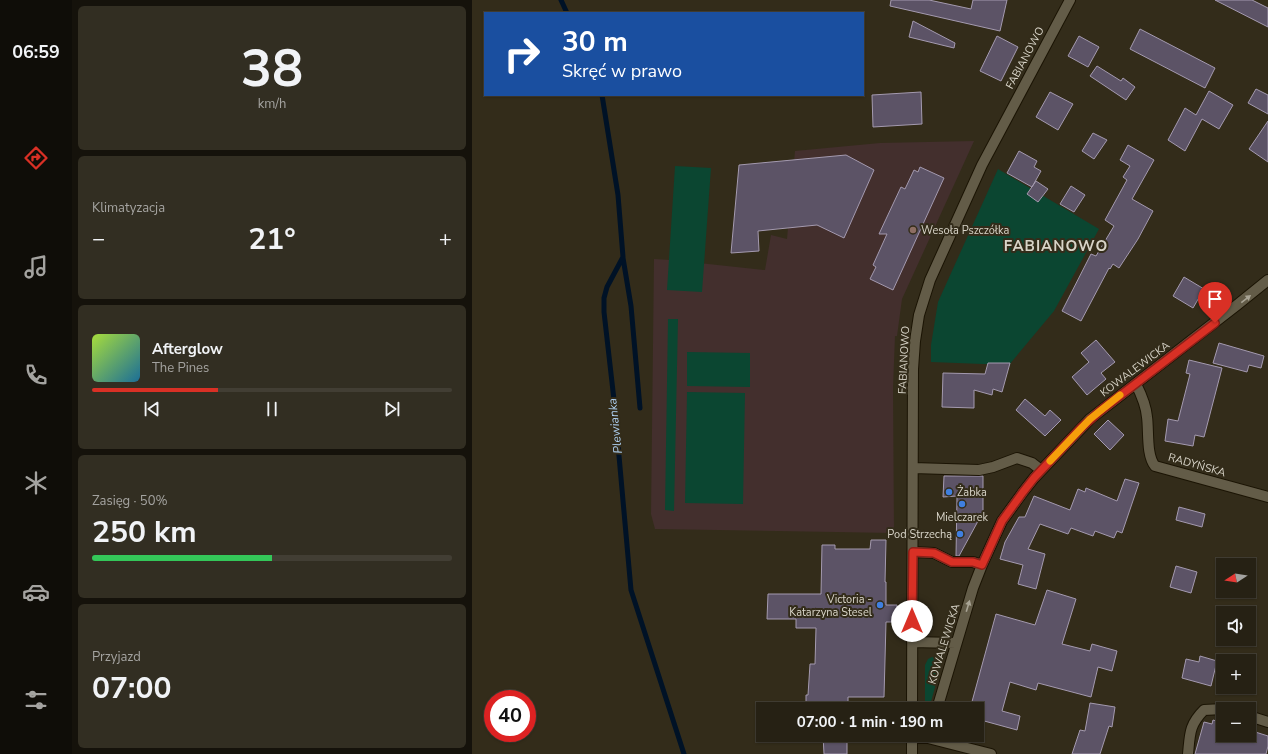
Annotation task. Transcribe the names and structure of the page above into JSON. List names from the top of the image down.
{
  "streets": {
    "street": ["FABIANOWO", "KOWALEWICKA", "RADYŃSKA"]
  },
  "crossings": [
    ["KOWALEWICKA", "RADYŃSKA"]
  ],
  "one_way": ["KOWALEWICKA"],
  "districts": ["FABIANOWO"],
  "water": ["Plewianka"],
  "places": [
    "Wesoła Pszczółka",
    "Żabka",
    "Mielczarek",
    "Pod Strzechą",
    "Victoria - Katarzyna Stesel"
  ],
  "north": "left",
  "page": {
    "tabs": "06:59",
    "tile": [
      ["38", "km/h"],
      "Klimatyzacja",
      ["Zasięg · 50%", "250 km"],
      ["Przyjazd", "07:00"]
    ],
    "turn": ["30 m", "Skręć w prawo"],
    "heat": ["−", "21°", "+"],
    "song": ["Afterglow", "The Pines"],
    "map_buttons": ["+", "−"],
    "limit": "40",
    "trip": "07:00 · 1 min · 190 m"
  }
}
